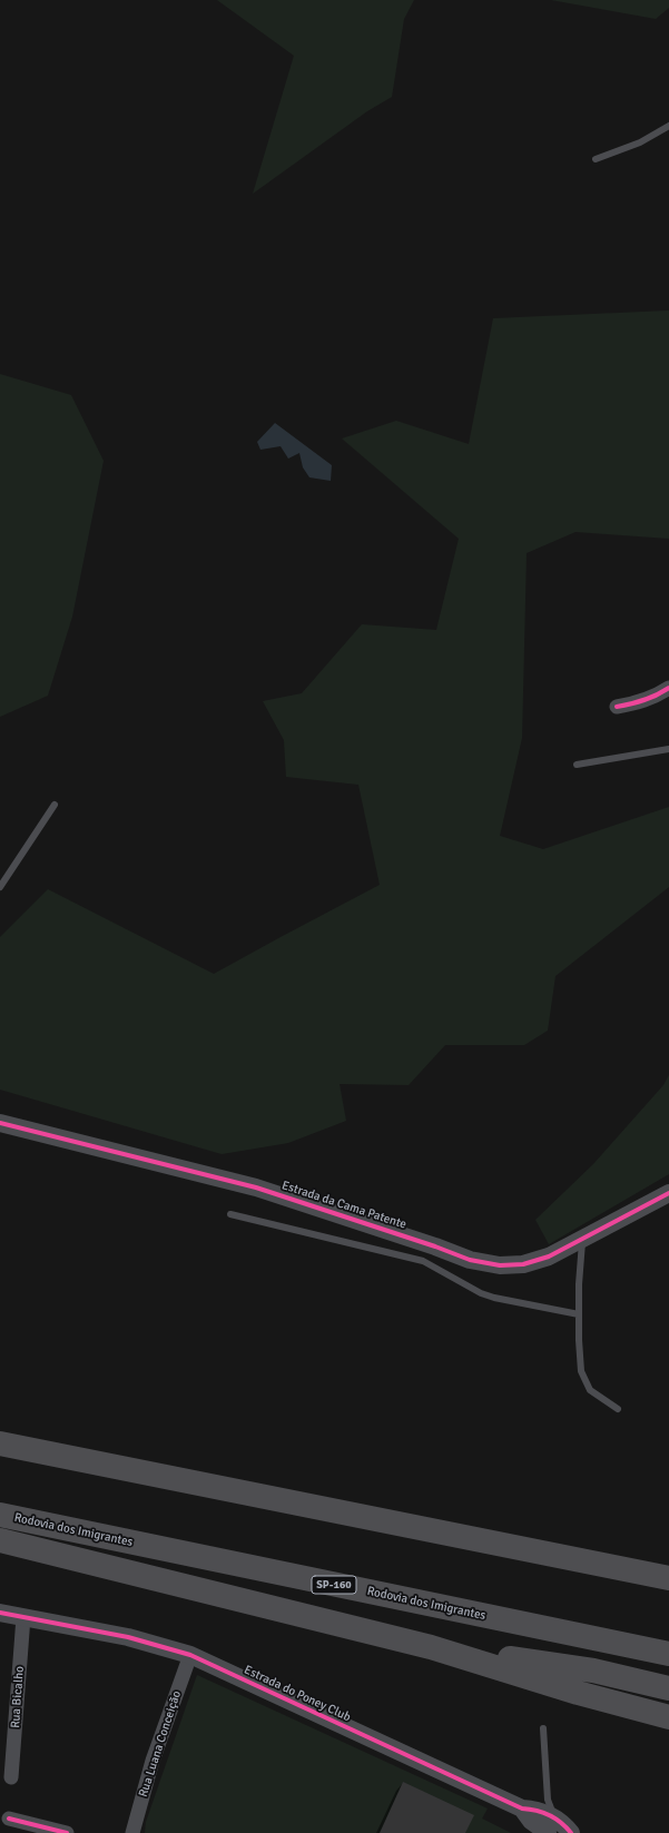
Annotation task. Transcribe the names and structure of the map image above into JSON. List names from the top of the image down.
{
  "streets": {
    "highway": ["Rodovia dos Imigrantes", "SP-160"],
    "street": [
      "Estrada da Cama Patente",
      "Estrada do Poney Club",
      "Rua Bicalho",
      "Rua Luana Conceição"
    ]
  },
  "crossings": [
    ["Estrada do Poney Club", "Rua Bicalho"],
    ["Estrada do Poney Club", "Rua Luana Conceição"]
  ]
}
